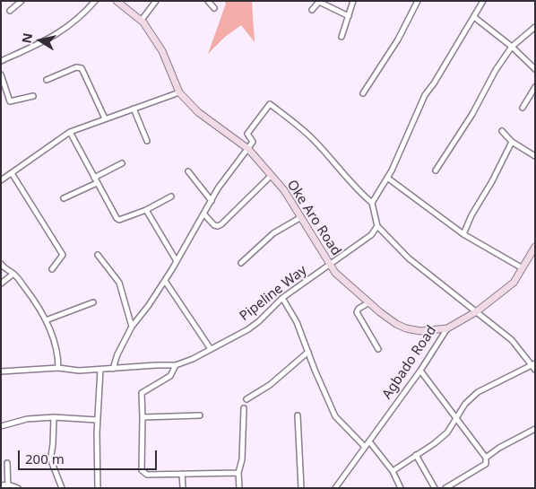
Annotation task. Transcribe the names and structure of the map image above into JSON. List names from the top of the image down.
{
  "streets": {
    "main road": ["Oke Aro Road", "Agbado Road"],
    "street": ["Pipeline Way"]
  },
  "crossings": [
    ["Oke Aro Road", "Pipeline Way"],
    ["Oke Aro Road", "Agbado Road"]
  ],
  "scale_bar": "200 m",
  "north": "left"
}
